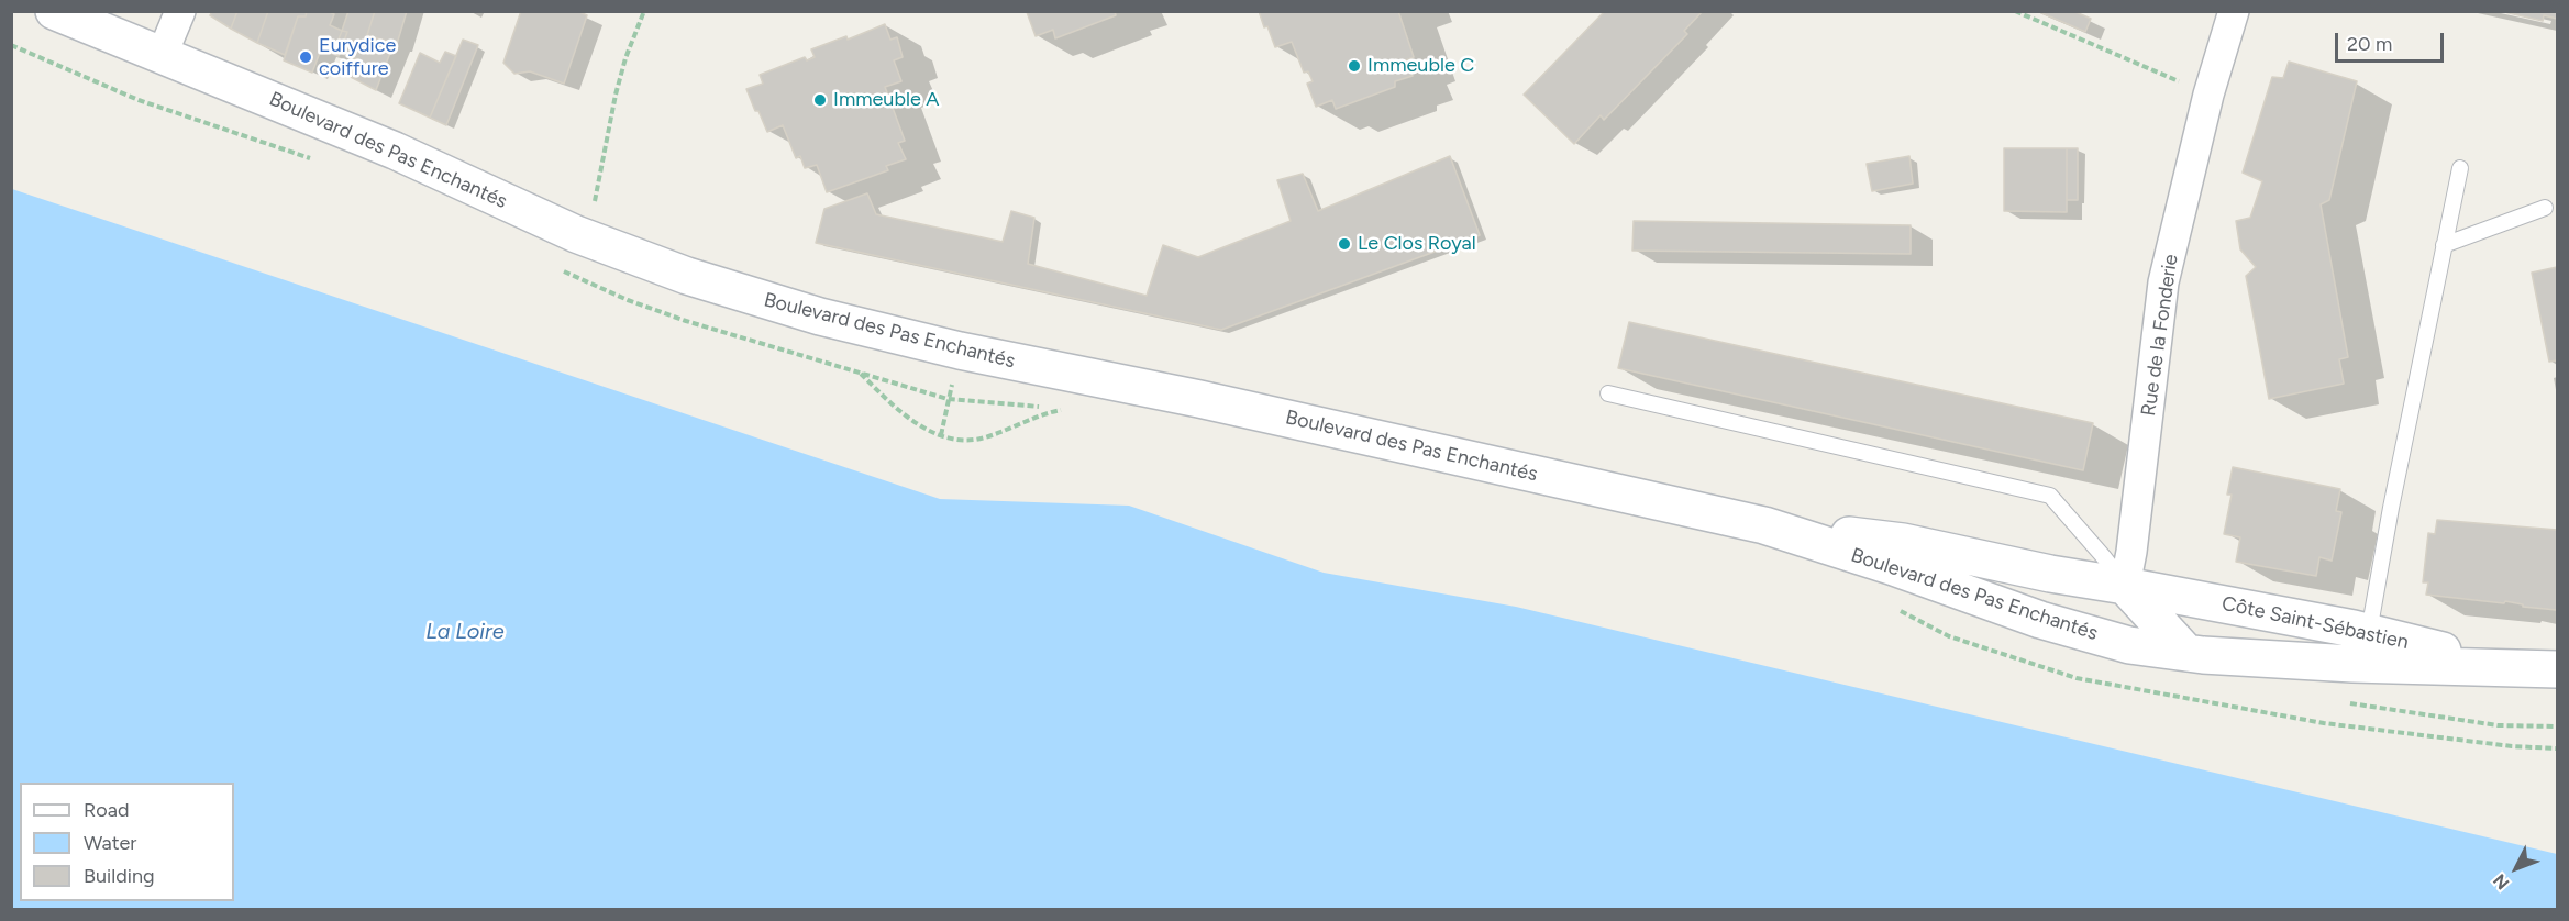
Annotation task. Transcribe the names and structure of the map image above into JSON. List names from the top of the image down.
{
  "streets": {
    "main road": ["Boulevard des Pas Enchantés", "Côte Saint-Sébastien"],
    "street": ["Rue de la Fonderie"]
  },
  "crossings": [
    ["Boulevard des Pas Enchantés", "Rue de la Fonderie"],
    ["Boulevard des Pas Enchantés", "Côte Saint-Sébastien"],
    ["Rue de la Fonderie", "Côte Saint-Sébastien"]
  ],
  "water": ["La Loire"],
  "places": [
    "Eurydice coiffure",
    "Immeuble C",
    "Immeuble A",
    "Le Clos Royal"
  ],
  "legend": ["Road", "Water", "Building"],
  "scale_bar": "20 m",
  "north": "bottom left"
}
